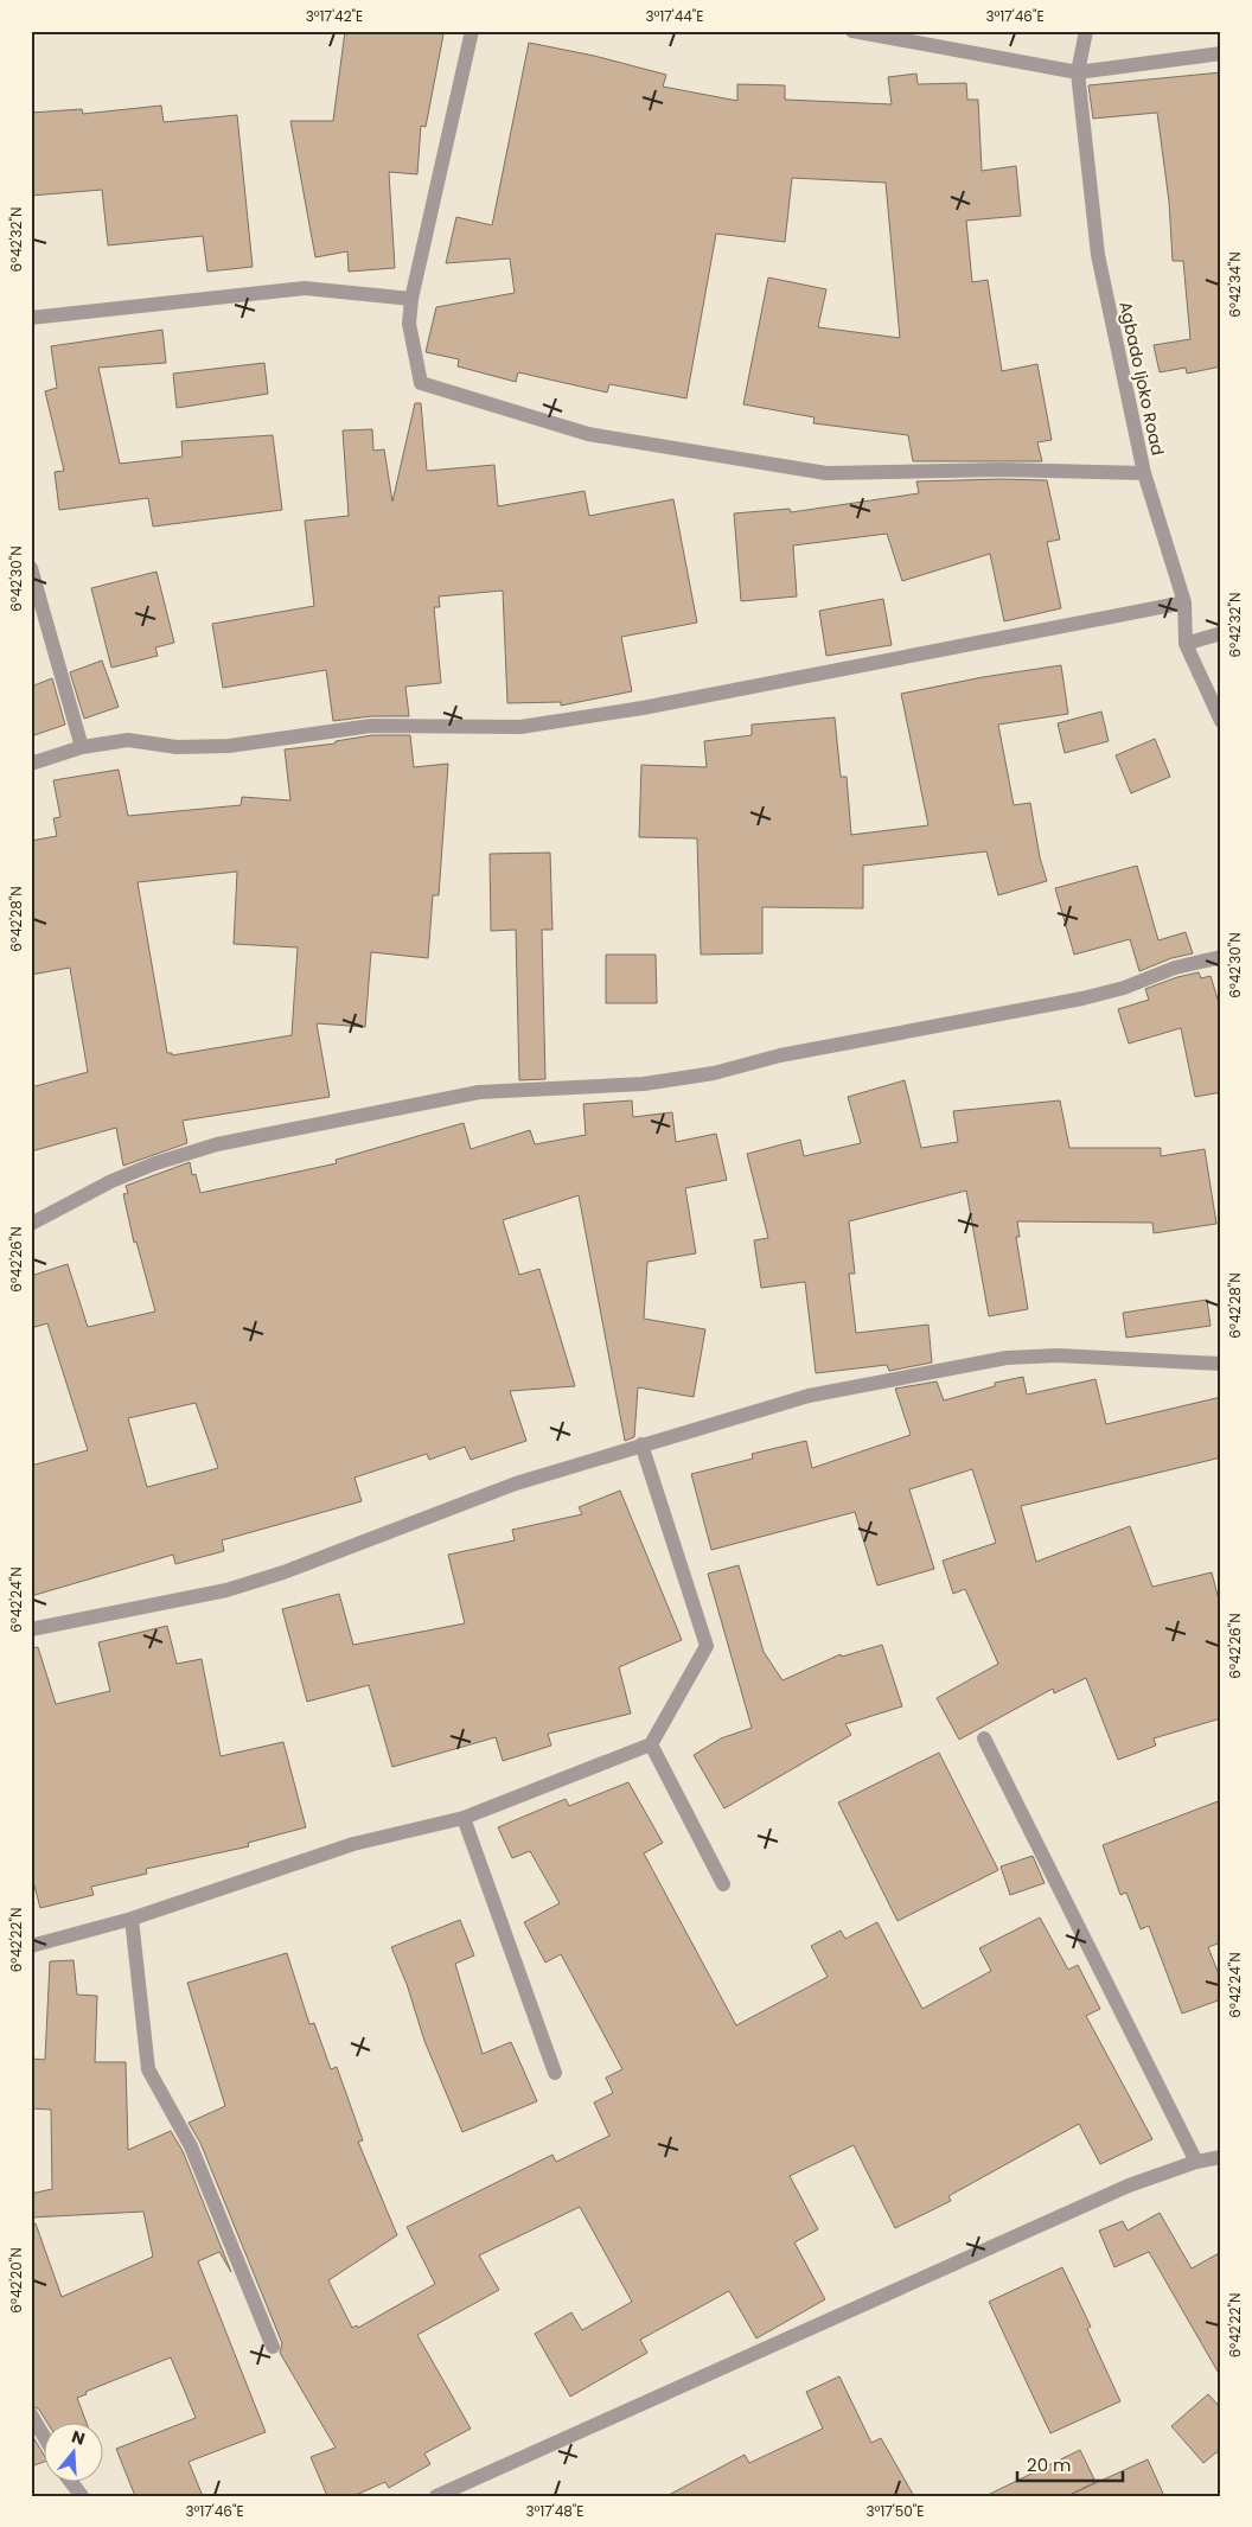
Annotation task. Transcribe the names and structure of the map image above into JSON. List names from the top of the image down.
{
  "streets": {
    "street": ["Agbado Ijoko Road"]
  },
  "scale_bar": "20 m",
  "north": "top",
  "coordinates": [
    "3°17'42\"E",
    "3°17'44\"E",
    "3°17'46\"E",
    "6°42'32\"N",
    "6°42'34\"N",
    "6°42'30\"N",
    "6°42'28\"N",
    "6°42'26\"N",
    "6°42'24\"N",
    "6°42'22\"N",
    "6°42'20\"N",
    "3°17'48\"E",
    "3°17'50\"E"
  ]
}
